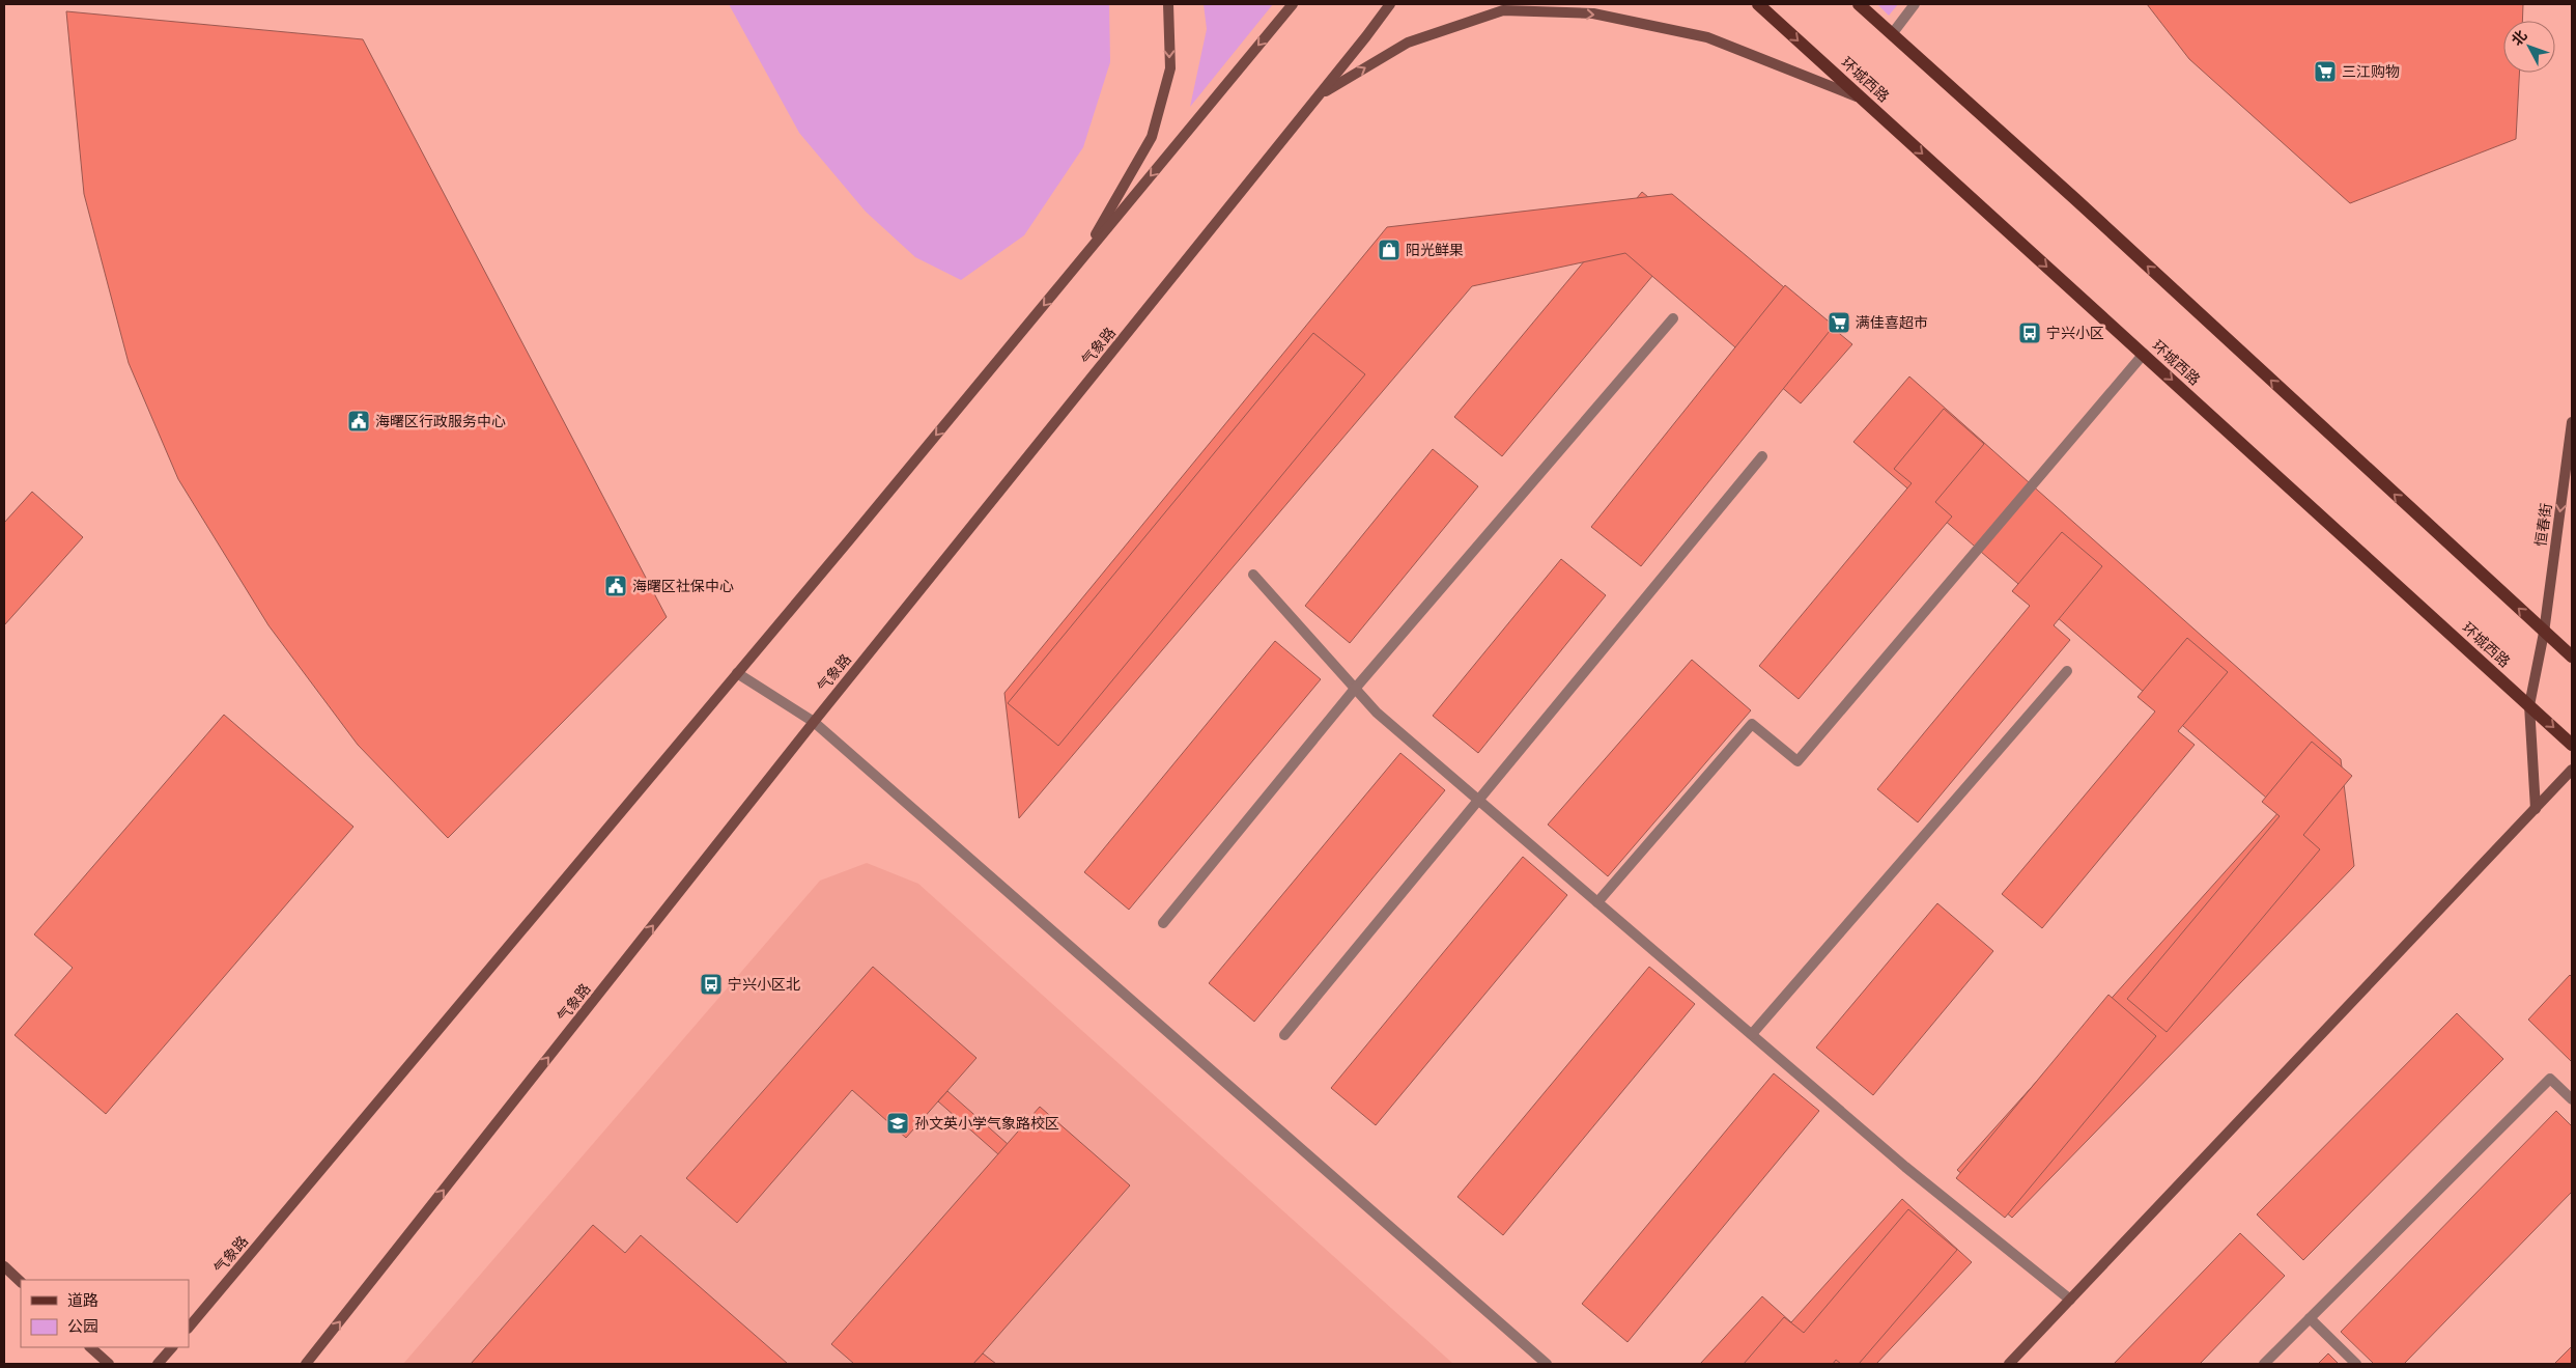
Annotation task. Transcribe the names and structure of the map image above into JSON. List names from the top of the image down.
{
  "streets": {
    "main road": ["环城西路"],
    "street": ["气象路", "恒春街"]
  },
  "crossings": [
    ["环城西路", "恒春街"]
  ],
  "one_way": ["恒春街"],
  "places": {
    "supermarket": ["三江购物", "满佳喜超市"],
    "shop": ["阳光鲜果"],
    "bus stop": ["宁兴小区", "宁兴小区北"],
    "public building": ["海曙区行政服务中心", "海曙区社保中心"],
    "school or university": ["孙文英小学气象路校区"]
  },
  "legend": ["道路", "公园"],
  "north": "top left"
}
